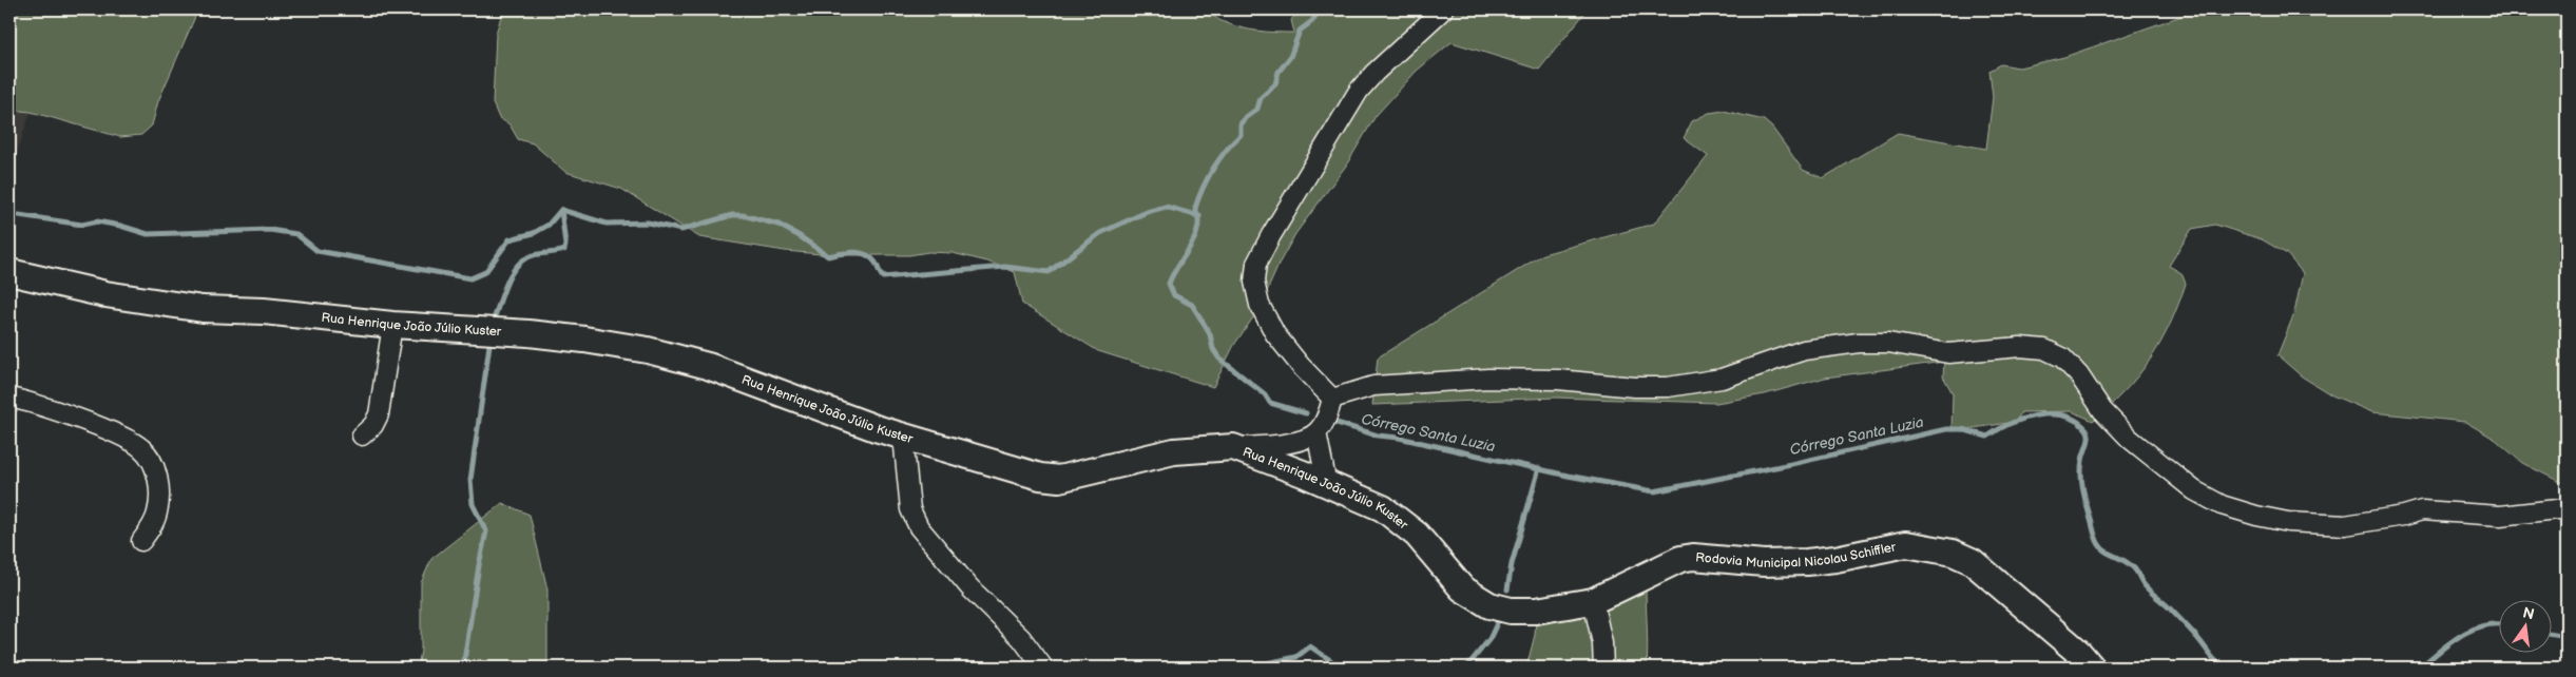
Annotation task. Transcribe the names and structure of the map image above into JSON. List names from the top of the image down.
{
  "streets": {
    "street": ["Rua Henrique João Júlio Kuster", "Rodovia Municipal Nicolau Schiffler"]
  },
  "crossings": [
    ["Rua Henrique João Júlio Kuster", "Rodovia Municipal Nicolau Schiffler"]
  ],
  "water": ["Córrego Santa Luzia"],
  "north": "top"
}
